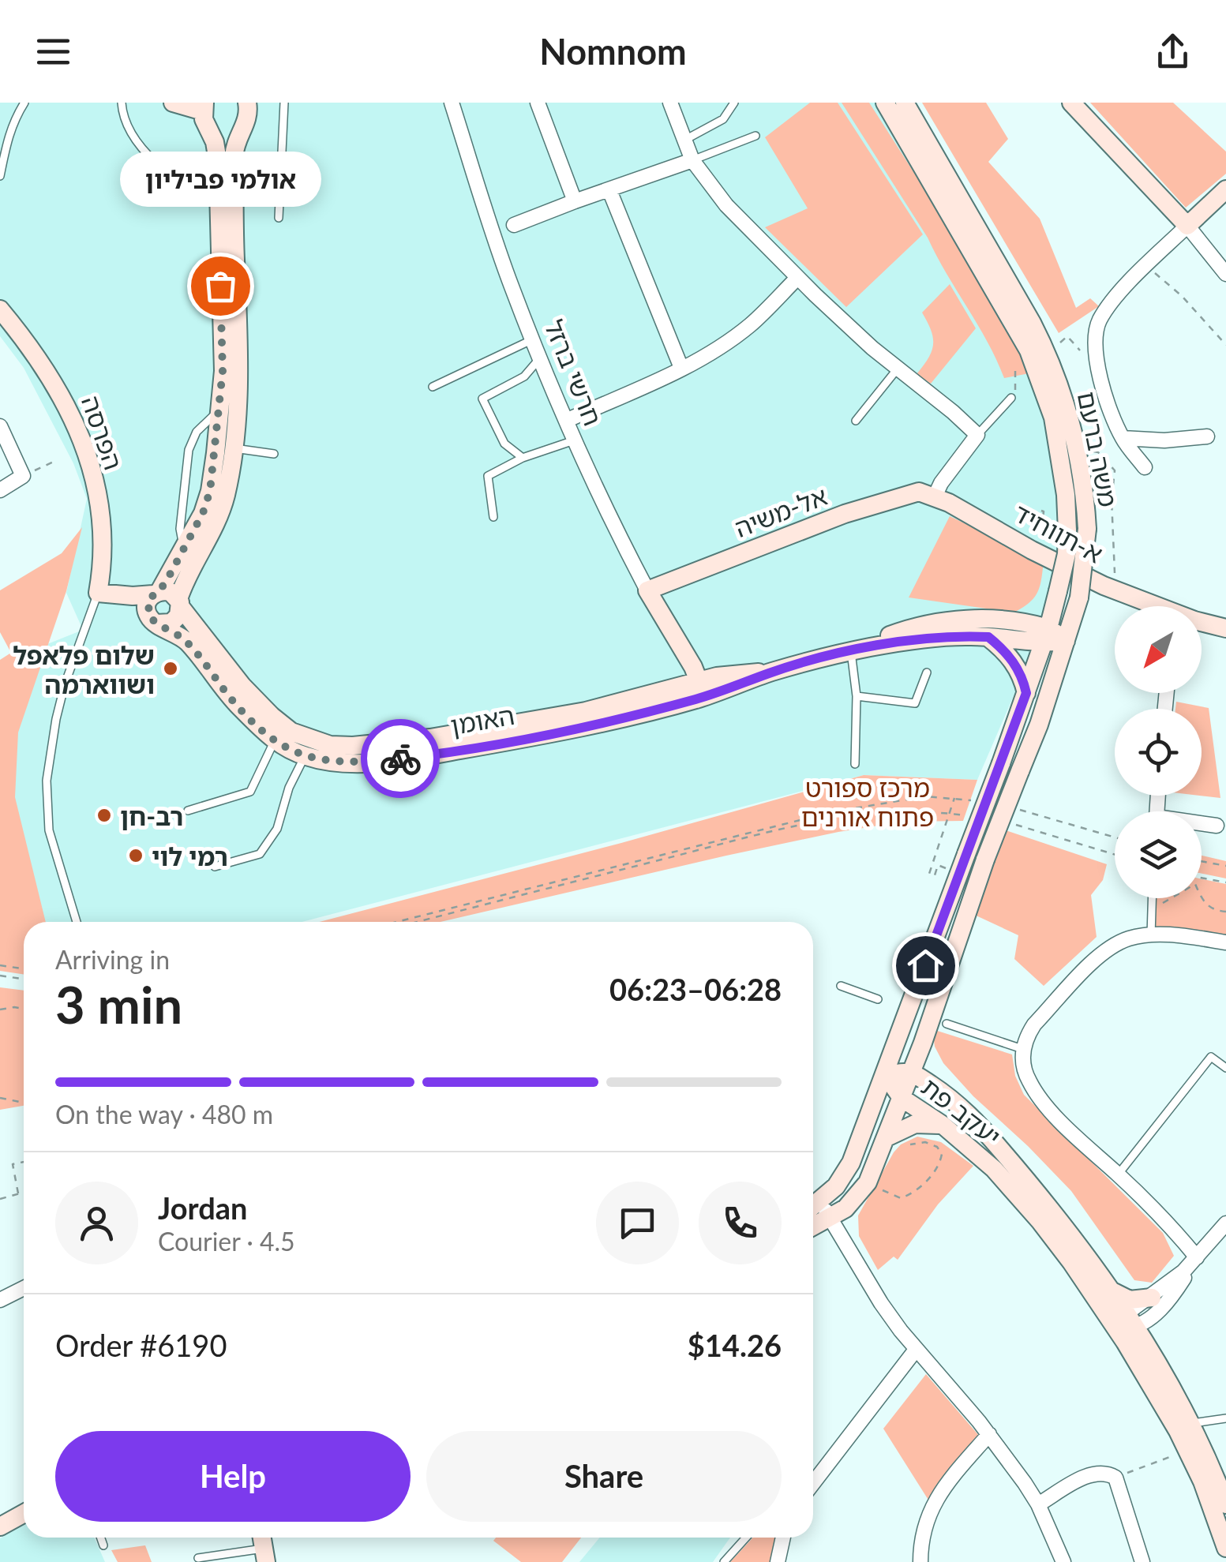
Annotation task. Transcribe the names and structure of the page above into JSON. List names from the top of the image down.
{
  "streets": {
    "street": [
      "חרשי ברזל",
      "הפרסה",
      "משה ברעם",
      "אל-משיה",
      "א-תווחיד",
      "האומן",
      "יעקב פת"
    ]
  },
  "crossings": [
    ["חרשי ברזל", "אל-משיה"],
    ["חרשי ברזל", "האומן"],
    ["משה ברעם", "האומן"],
    ["משה ברעם", "יעקב פת"],
    ["אל-משיה", "א-תווחיד"]
  ],
  "parks": ["מרכז ספורט פתוח אורנים"],
  "places": [
    "אולמי פביליון",
    "שלום פלאפל ושווארמה",
    "רב-חן",
    "רמי לוי"
  ],
  "north": "bottom left",
  "page": {
    "header": "Nomnom",
    "bubble": "אולמי פביליון",
    "heading": ["3 min", "Arriving in", "06:23–06:28"],
    "panel": [
      "Jordan",
      "Courier · 4.5",
      "Order #6190",
      "$14.26"
    ],
    "bar": "On the way · 480 m",
    "buttons": ["Help", "Share"]
  }
}
